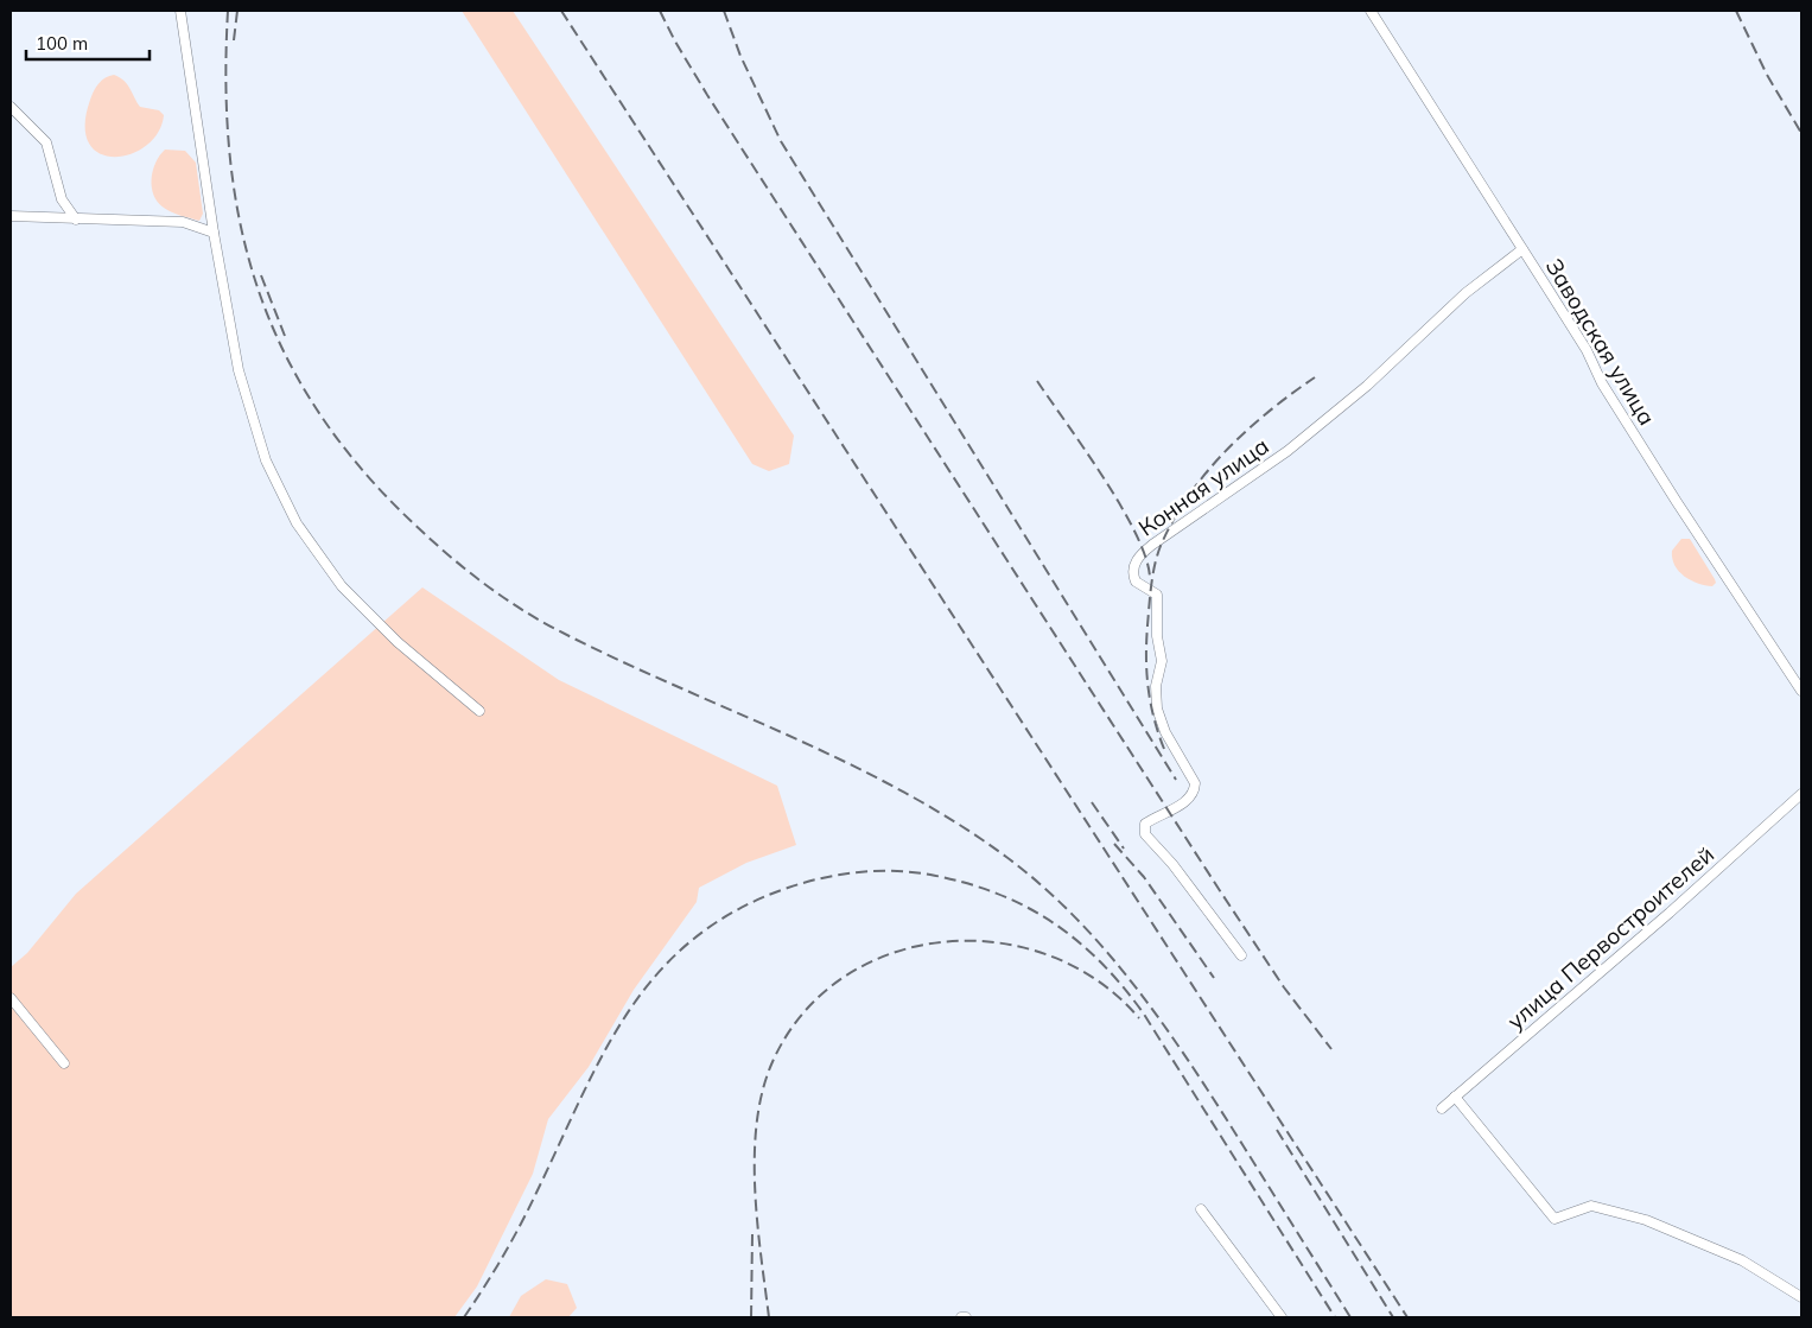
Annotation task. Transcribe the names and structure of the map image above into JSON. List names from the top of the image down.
{
  "streets": {
    "street": ["Заводская улица", "Конная улица", "улица Первостроителей"]
  },
  "crossings": [
    ["Заводская улица", "Конная улица"]
  ],
  "scale_bar": "100 m"
}
